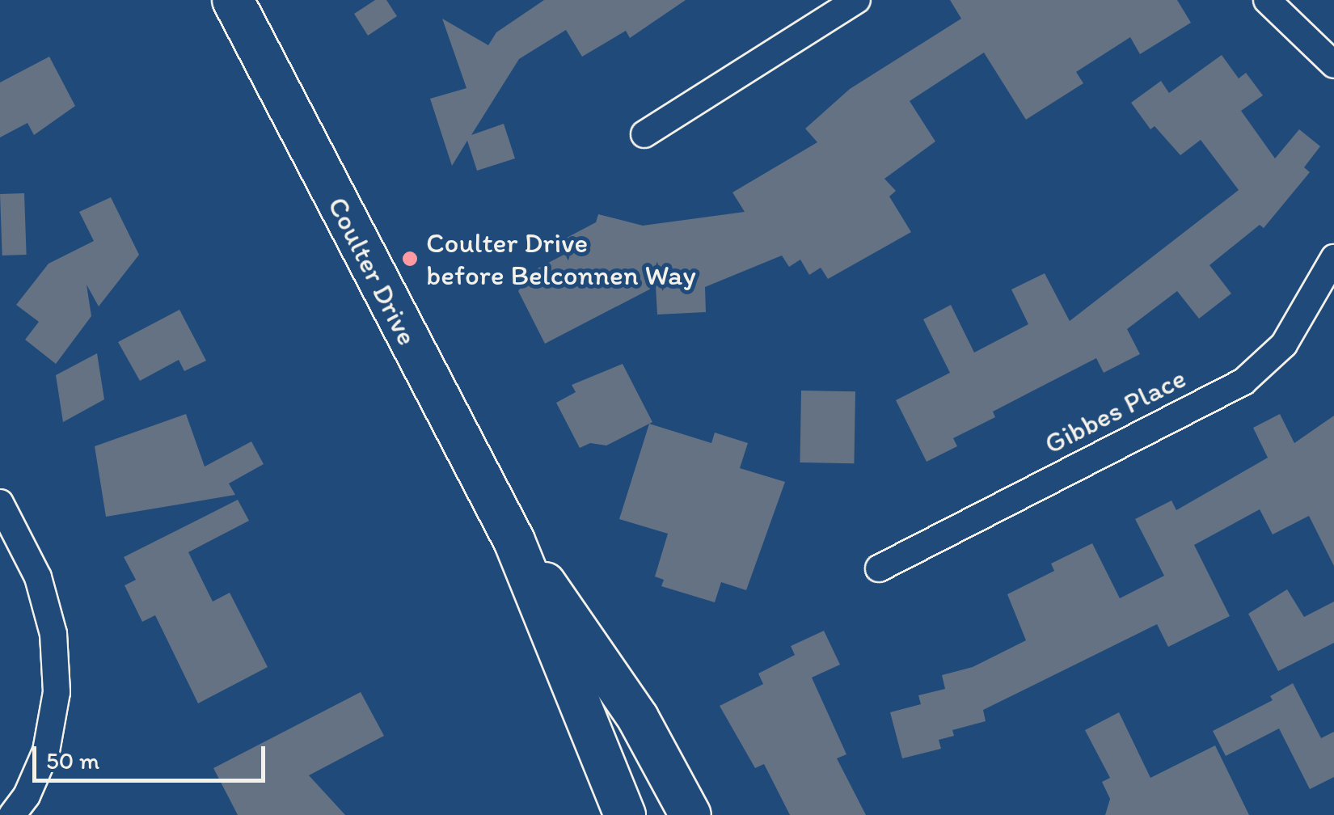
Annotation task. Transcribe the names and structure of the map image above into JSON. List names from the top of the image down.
{
  "streets": {
    "main road": ["Coulter Drive"],
    "street": ["Gibbes Place"]
  },
  "places": ["Coulter Drive before Belconnen Way"],
  "scale_bar": "50 m"
}
